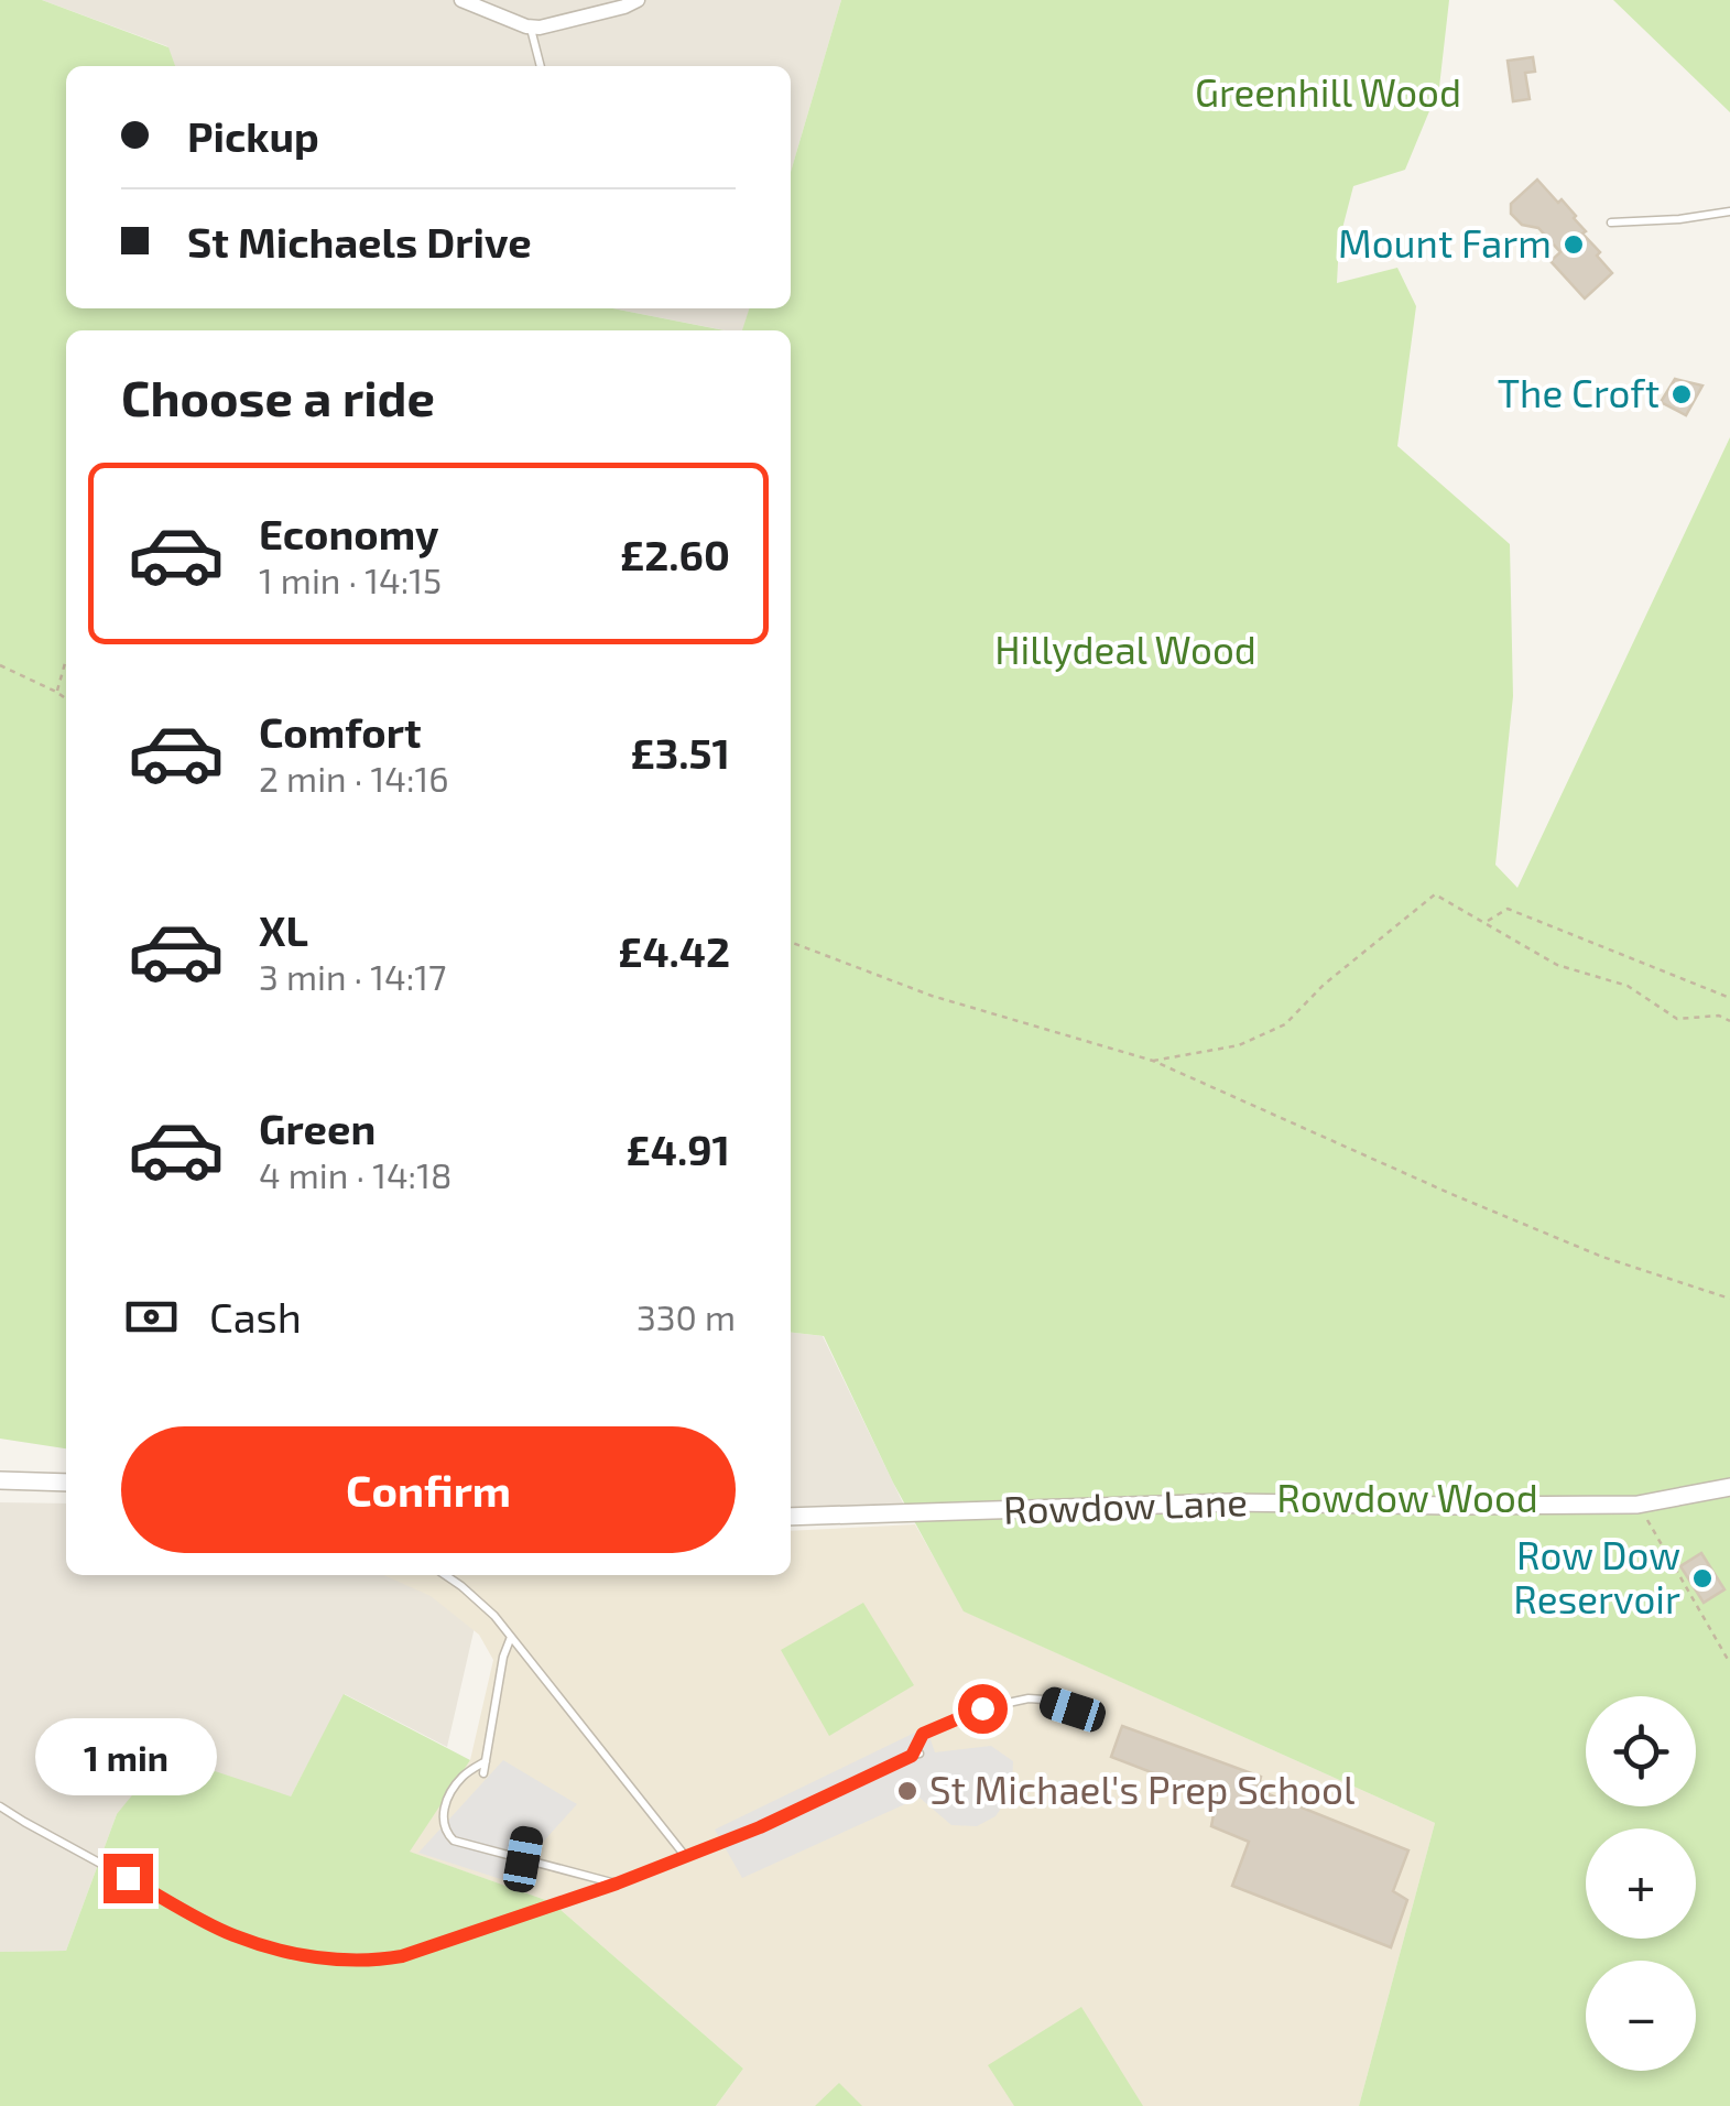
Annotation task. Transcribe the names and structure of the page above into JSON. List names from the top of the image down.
{
  "streets": {
    "street": ["Rowdow Lane"]
  },
  "parks": ["Greenhill Wood", "Hillydeal Wood", "Rowdow Wood"],
  "places": [
    "Mount Farm",
    "The Croft",
    "Row Dow Reservoir",
    "St Michael's Prep School"
  ],
  "page": {
    "banner": ["Pickup", "St Michaels Drive"],
    "heading": "Choose a ride",
    "list": [
      {
        "name": "Economy",
        "note": "1 min · 14:15",
        "value": "£2.60"
      },
      {
        "name": "Comfort",
        "note": "2 min · 14:16",
        "value": "£3.51"
      },
      {
        "name": "XL",
        "note": "3 min · 14:17",
        "value": "£4.42"
      },
      {
        "name": "Green",
        "note": "4 min · 14:18",
        "value": "£4.91"
      }
    ],
    "pay": ["Cash", "330 m"],
    "buttons": "Confirm",
    "map_buttons": ["+", "−"],
    "bubble": "1 min"
  }
}
